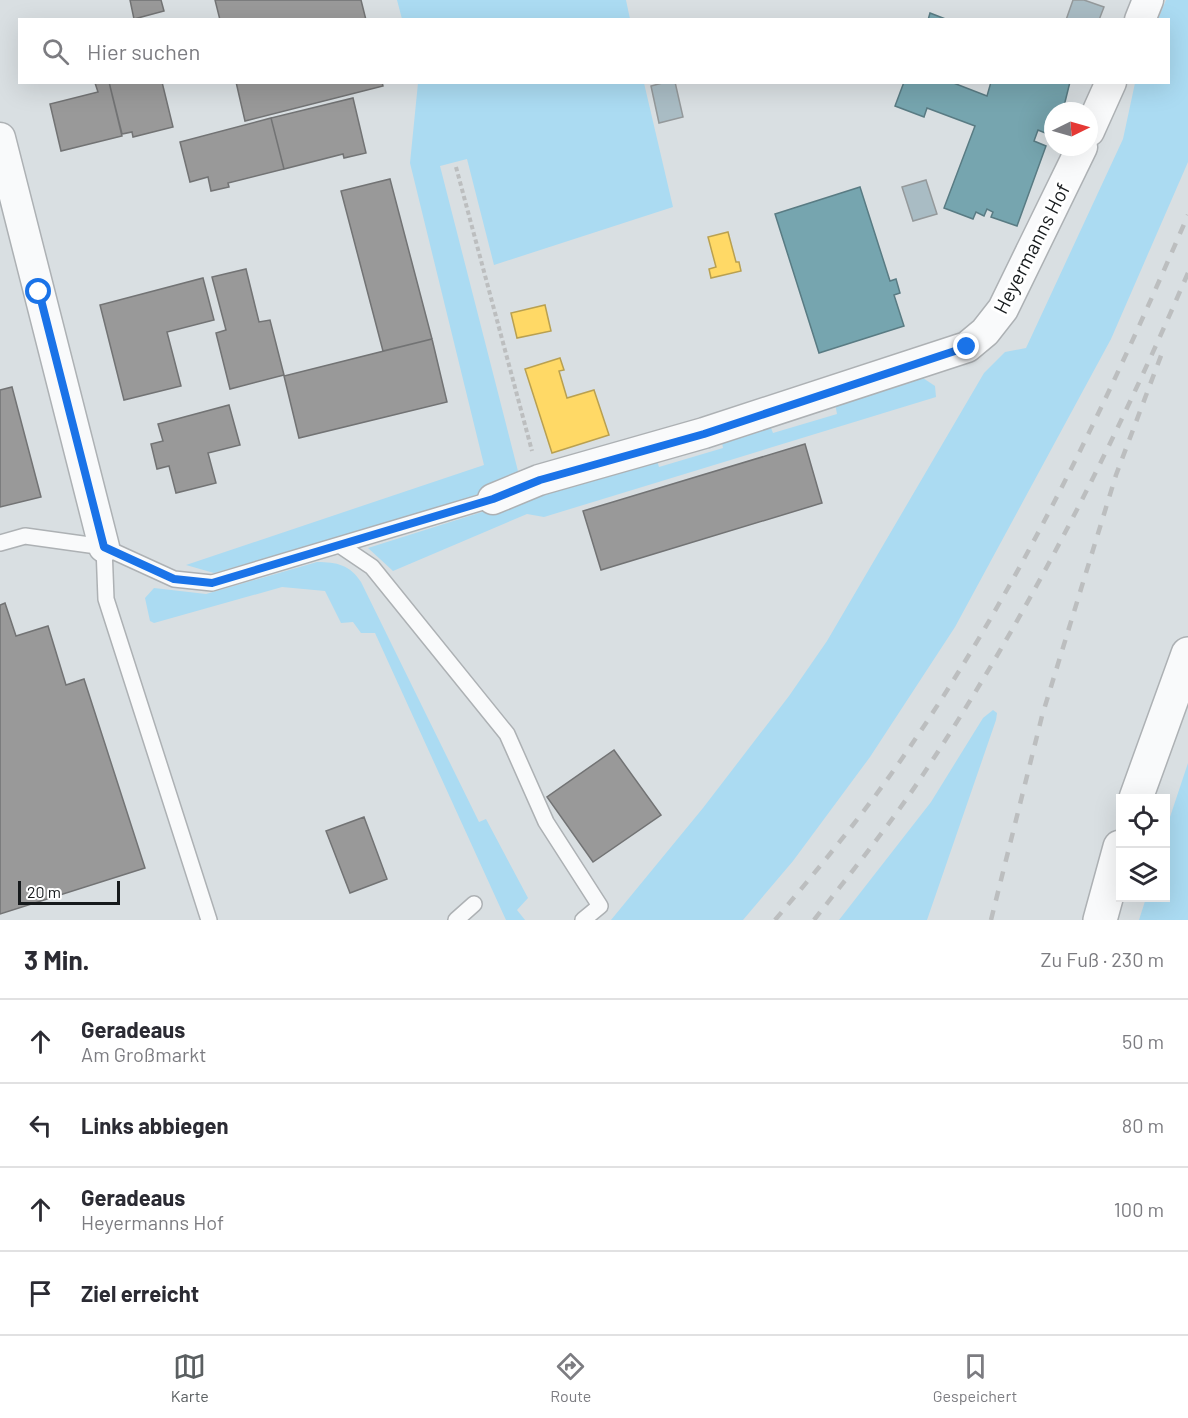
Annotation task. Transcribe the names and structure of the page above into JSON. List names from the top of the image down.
{
  "streets": {
    "street": ["Heyermanns Hof"]
  },
  "scale_bar": "20 m",
  "north": "right",
  "page": {
    "search": "Hier suchen",
    "scale": "20 m",
    "heading": ["3 Min.", "Zu Fuß · 230 m"],
    "list": [
      ["Geradeaus", "Am Großmarkt", "50 m"],
      ["Links abbiegen", "80 m"],
      ["Geradeaus", "Heyermanns Hof", "100 m"],
      "Ziel erreicht"
    ],
    "nav": ["Karte", "Route", "Gespeichert"]
  }
}
